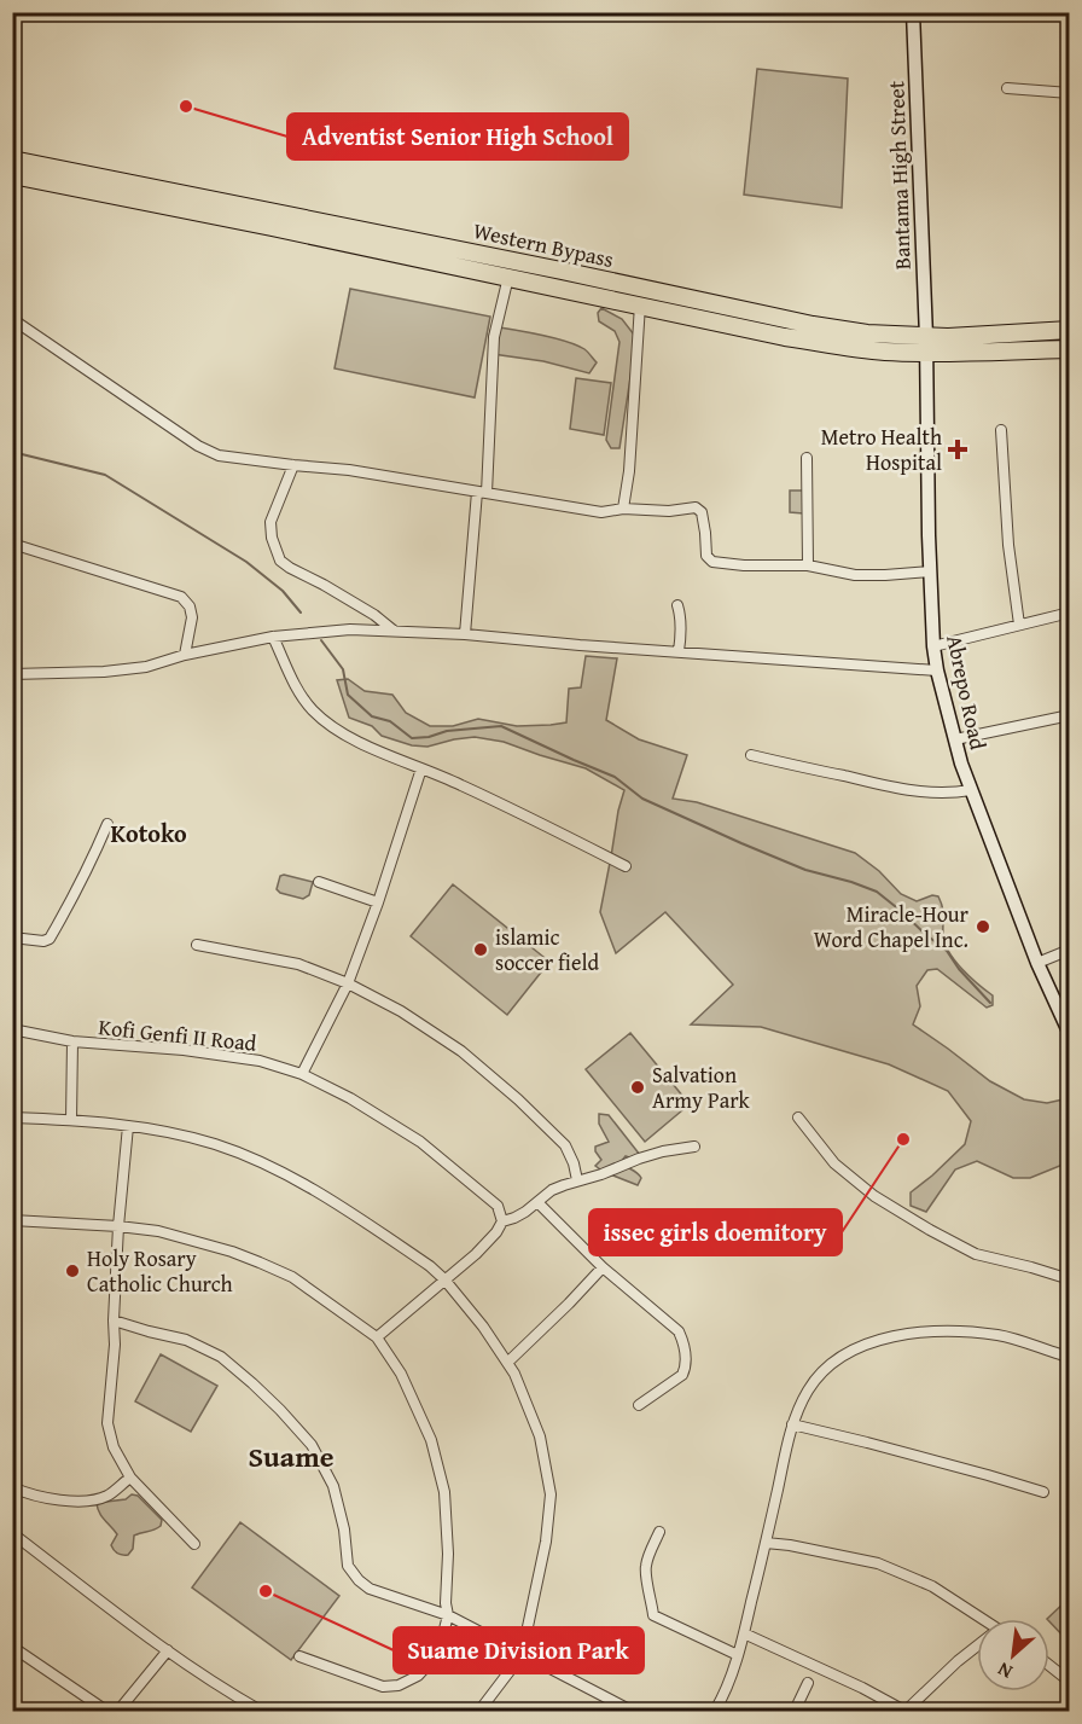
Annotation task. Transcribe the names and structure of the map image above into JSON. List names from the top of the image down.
{
  "streets": {
    "highway": ["Western Bypass"],
    "main road": ["Bantama High Street", "Abrepo Road"],
    "street": ["Kofi Genfi II Road"]
  },
  "crossings": [
    ["Bantama High Street", "Western Bypass"],
    ["Bantama High Street", "Abrepo Road"],
    ["Western Bypass", "Abrepo Road"]
  ],
  "districts": ["Kotoko", "Suame"],
  "places": {
    "other": [
      "Adventist Senior High School",
      "Miracle-Hour Word Chapel Inc.",
      "islamic soccer field",
      "Salvation Army Park",
      "issec girls doemitory",
      "Holy Rosary Catholic Church",
      "Suame Division Park"
    ],
    "health": ["Metro Health Hospital"]
  },
  "north": "bottom left"
}
